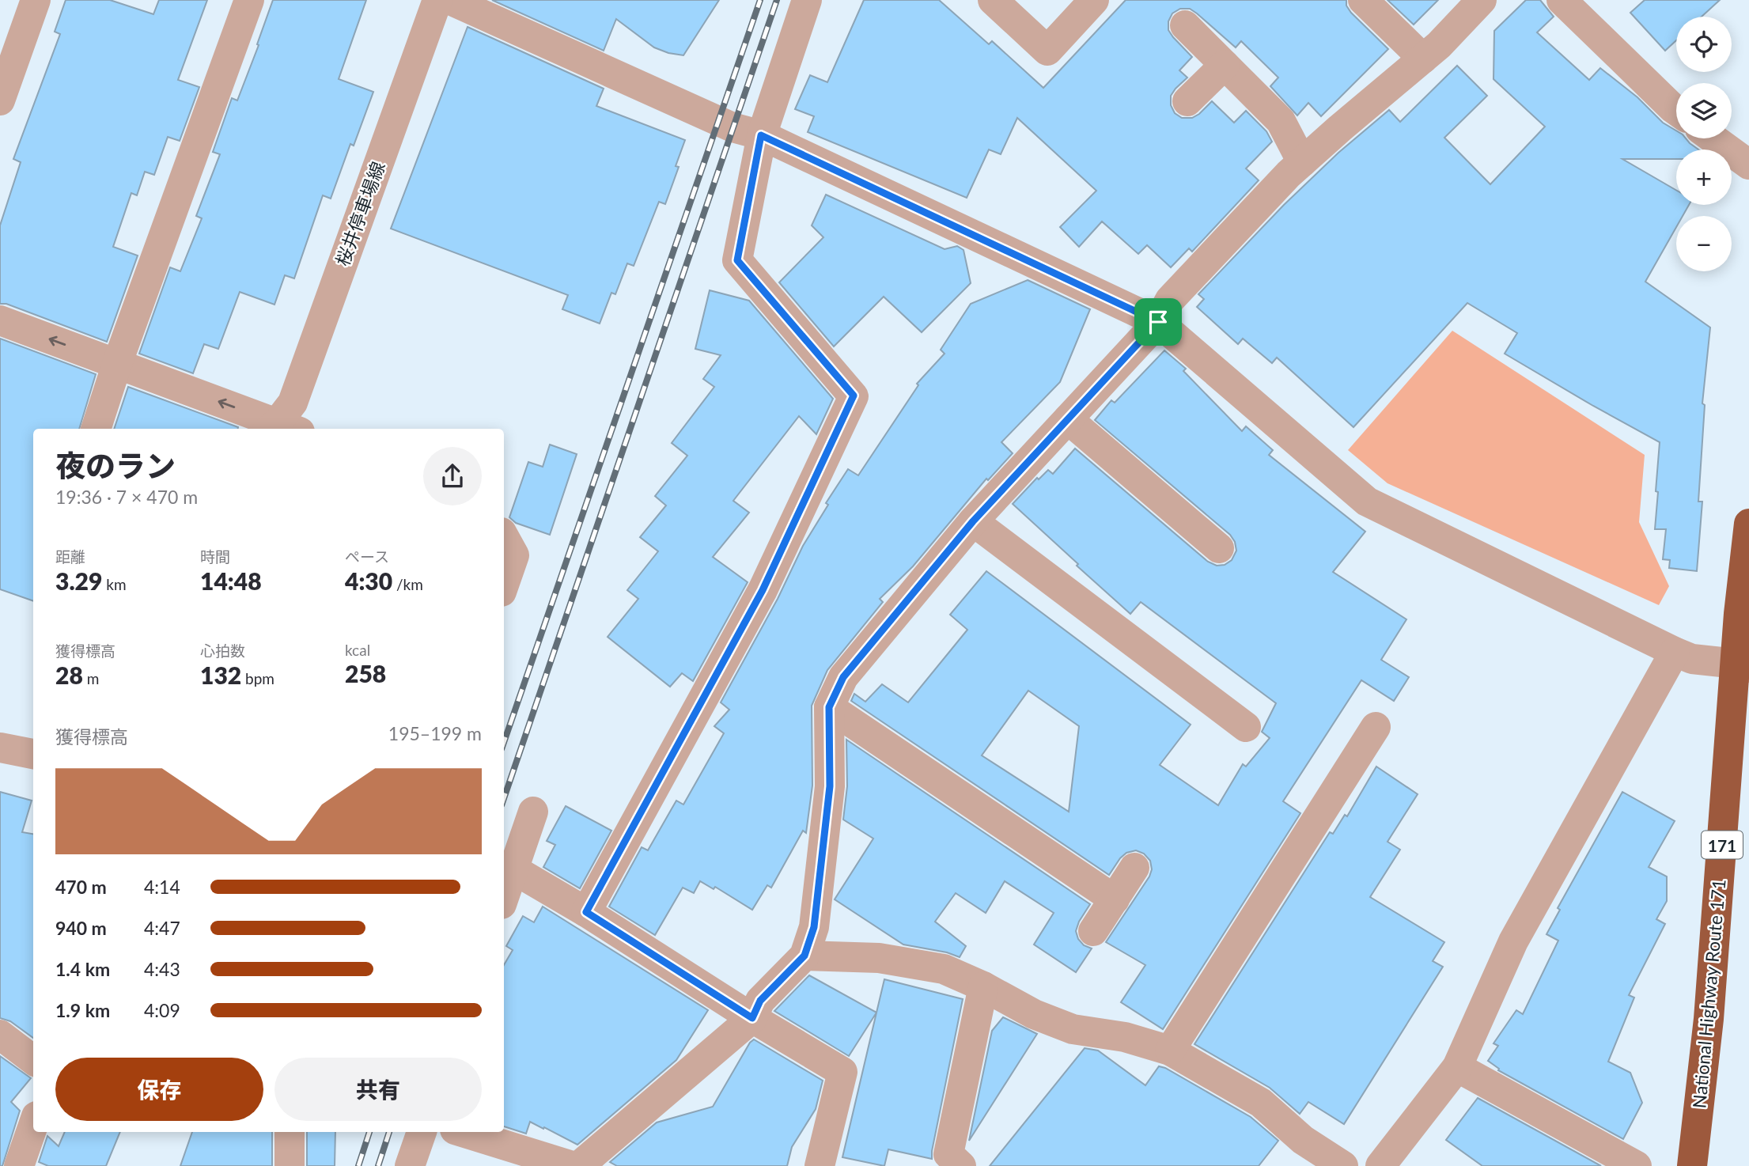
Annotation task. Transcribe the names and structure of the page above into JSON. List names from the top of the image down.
{
  "streets": {
    "highway": ["171", "National Highway Route 171"],
    "street": ["桜井停車場線"]
  },
  "page": {
    "map_buttons": ["+", "−"],
    "heading": ["夜のラン", "19:36 · 7 × 470 m"],
    "stats": [
      ["距離", "3.29 km"],
      ["時間", "14:48"],
      ["ペース", "4:30 /km"],
      ["獲得標高", "28 m"],
      ["心拍数", "132 bpm"],
      ["kcal", "258"]
    ],
    "chart": ["獲得標高", "195–199 m"],
    "list": [
      {
        "name": "470 m",
        "note": "4:14"
      },
      {
        "name": "940 m",
        "note": "4:47"
      },
      {
        "name": "1.4 km",
        "note": "4:43"
      },
      {
        "name": "1.9 km",
        "note": "4:09"
      }
    ],
    "buttons": ["保存", "共有"]
  }
}
